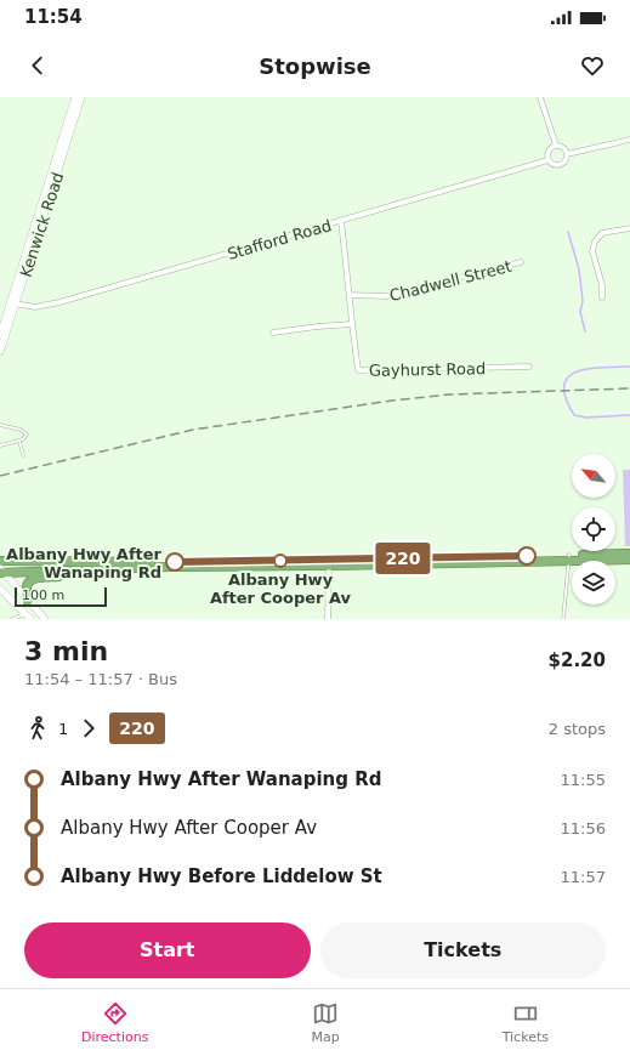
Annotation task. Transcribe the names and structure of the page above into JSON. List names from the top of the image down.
{
  "streets": {
    "main road": ["Kenwick Road"],
    "street": ["Stafford Road", "Chadwell Street", "Gayhurst Road"]
  },
  "crossings": [
    ["Kenwick Road", "Stafford Road"],
    ["Stafford Road", "Gayhurst Road"],
    ["Chadwell Street", "Gayhurst Road"]
  ],
  "places": ["Albany Hwy After Cooper Av", "Albany Hwy After Wanaping Rd"],
  "lines": ["bus line 220"],
  "scale_bar": "100 m",
  "north": "top left",
  "page": {
    "status": "11:54",
    "header": "Stopwise",
    "on_map": "220",
    "scale": "100 m",
    "heading": ["3 min", "11:54 – 11:57 · Bus", "$2.20"],
    "legs": ["1", "220", "2 stops"],
    "list": [
      {
        "name": "Albany Hwy After Wanaping Rd",
        "value": "11:55"
      },
      {
        "name": "Albany Hwy After Cooper Av",
        "value": "11:56"
      },
      {
        "name": "Albany Hwy Before Liddelow St",
        "value": "11:57"
      }
    ],
    "buttons": ["Start", "Tickets"],
    "tabs": ["Directions", "Map", "Tickets"]
  }
}
